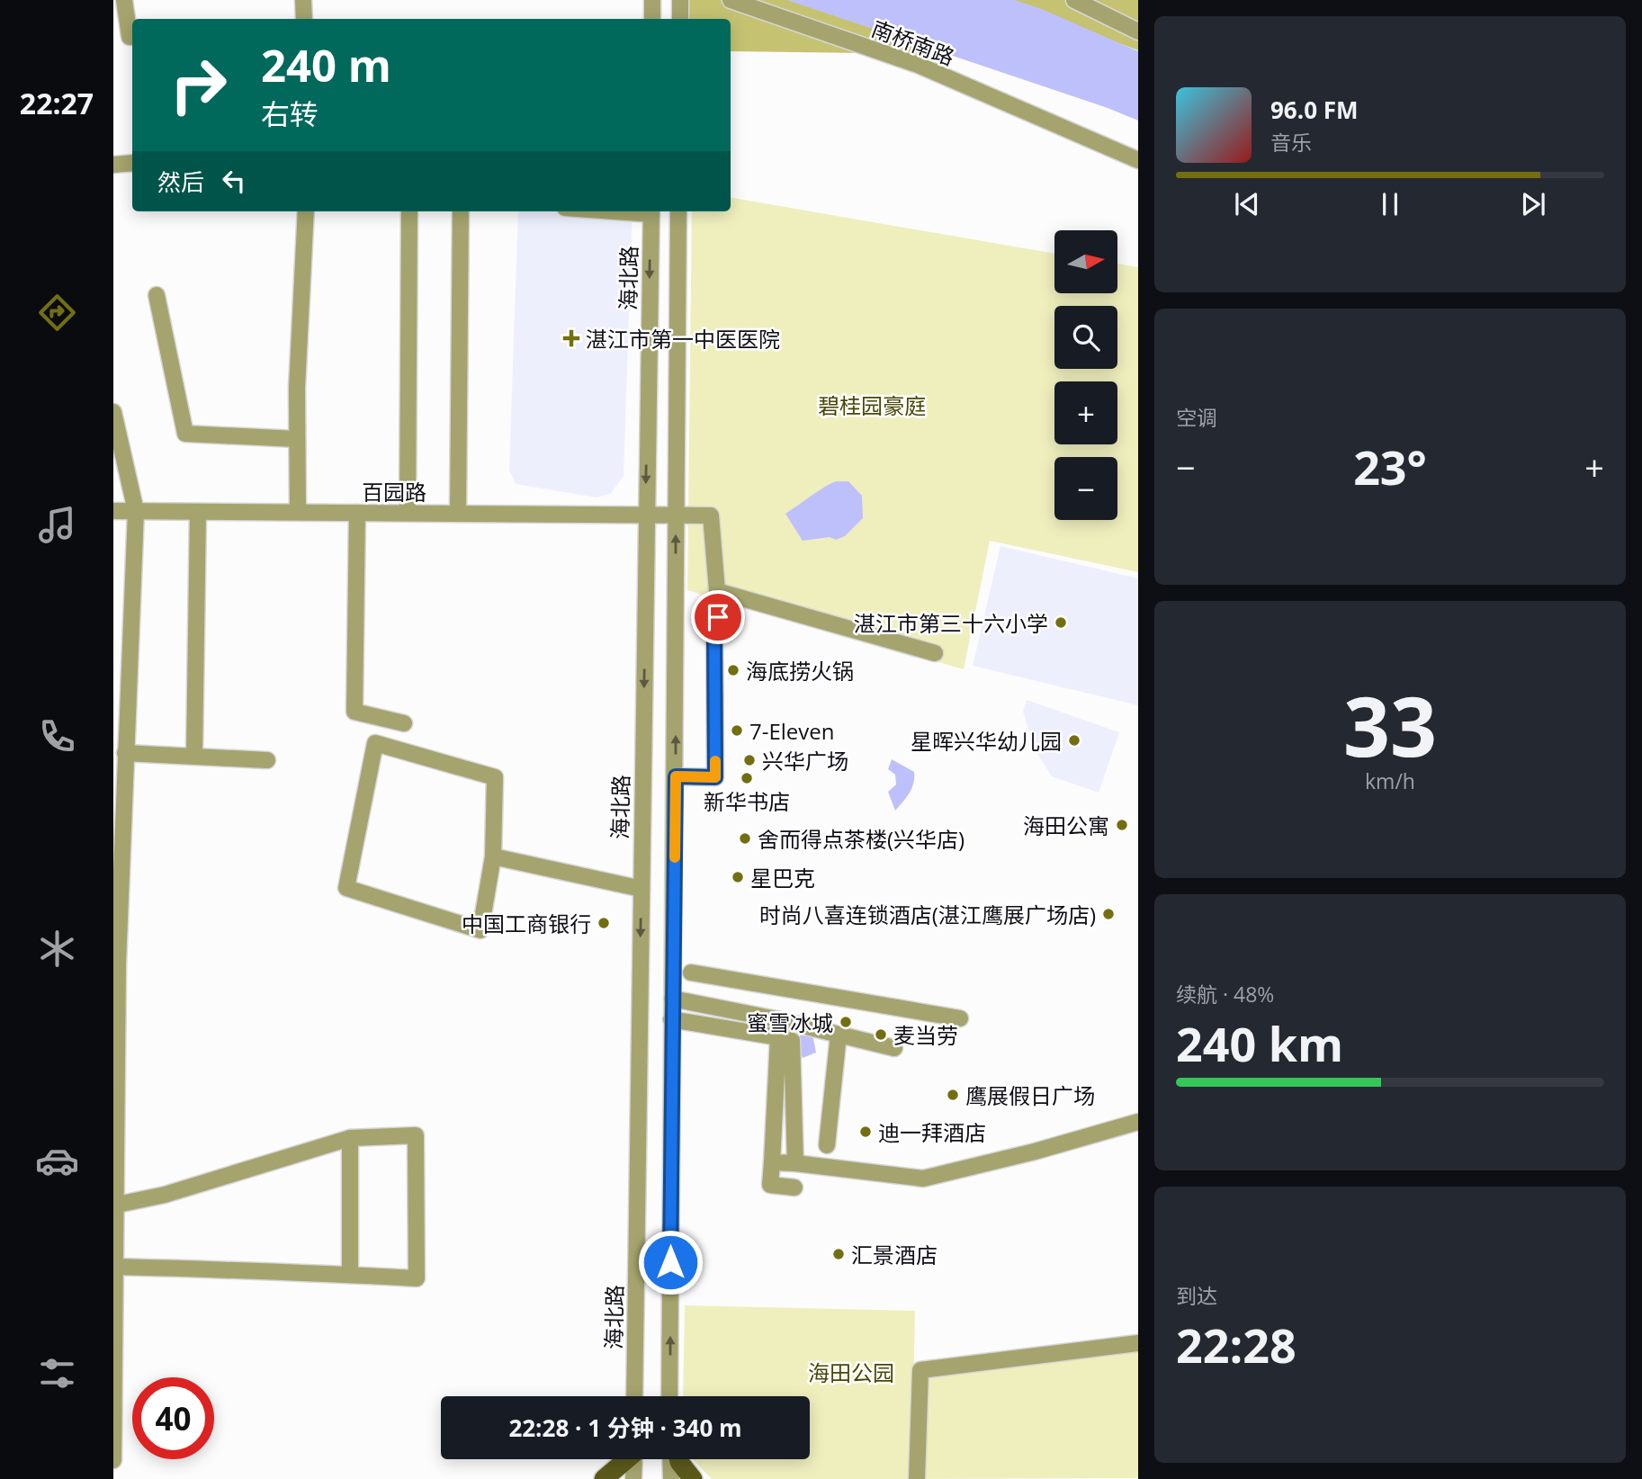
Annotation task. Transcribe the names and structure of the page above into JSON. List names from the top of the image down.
{
  "streets": {
    "street": ["南桥南路", "海北路", "百园路"]
  },
  "crossings": [
    ["海北路", "百园路"]
  ],
  "parks": ["碧桂园豪庭", "海田公园"],
  "places": {
    "health": ["湛江市第一中医医院"],
    "other": [
      "湛江市第三十六小学",
      "海底捞火锅",
      "7-Eleven",
      "星晖兴华幼儿园",
      "兴华广场",
      "新华书店",
      "海田公寓",
      "舍而得点茶楼(兴华店)",
      "星巴克",
      "时尚八喜连锁酒店(湛江鹰展广场店)",
      "中国工商银行",
      "蜜雪冰城",
      "麦当劳",
      "鹰展假日广场",
      "迪一拜酒店",
      "汇景酒店"
    ]
  },
  "north": "right",
  "page": {
    "tabs": "22:27",
    "turn": ["240 m", "右转"],
    "song": ["96.0 FM", "音乐"],
    "then": "然后",
    "map_buttons": ["+", "−"],
    "tile": [
      "空调",
      ["33", "km/h"],
      ["续航 · 48%", "240 km"],
      ["到达", "22:28"]
    ],
    "heat": ["−", "23°", "+"],
    "limit": "40",
    "trip": "22:28 · 1 分钟 · 340 m"
  }
}
